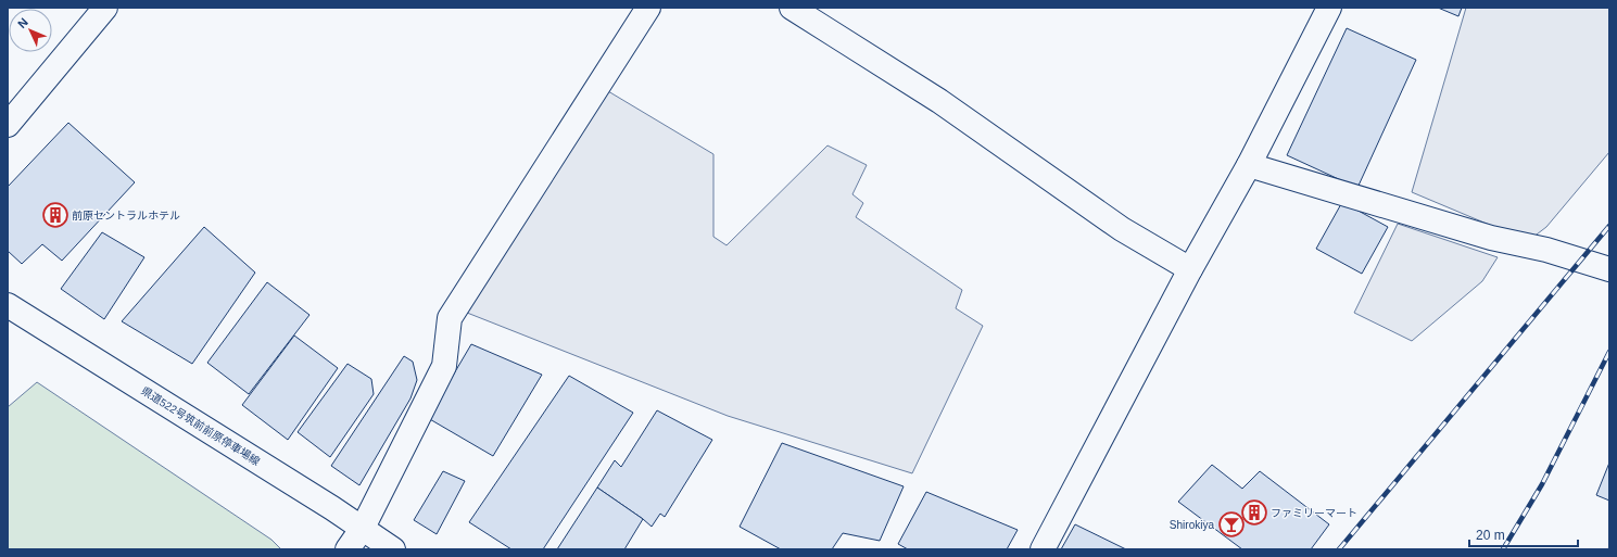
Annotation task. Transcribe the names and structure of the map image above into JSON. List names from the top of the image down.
{
  "streets": {
    "main road": ["県道522号筑前前原停車場線"]
  },
  "places": {
    "building": ["前原セントラルホテル", "ファミリーマート"],
    "bar": ["Shirokiya"]
  },
  "scale_bar": "20 m",
  "north": "top left"
}
